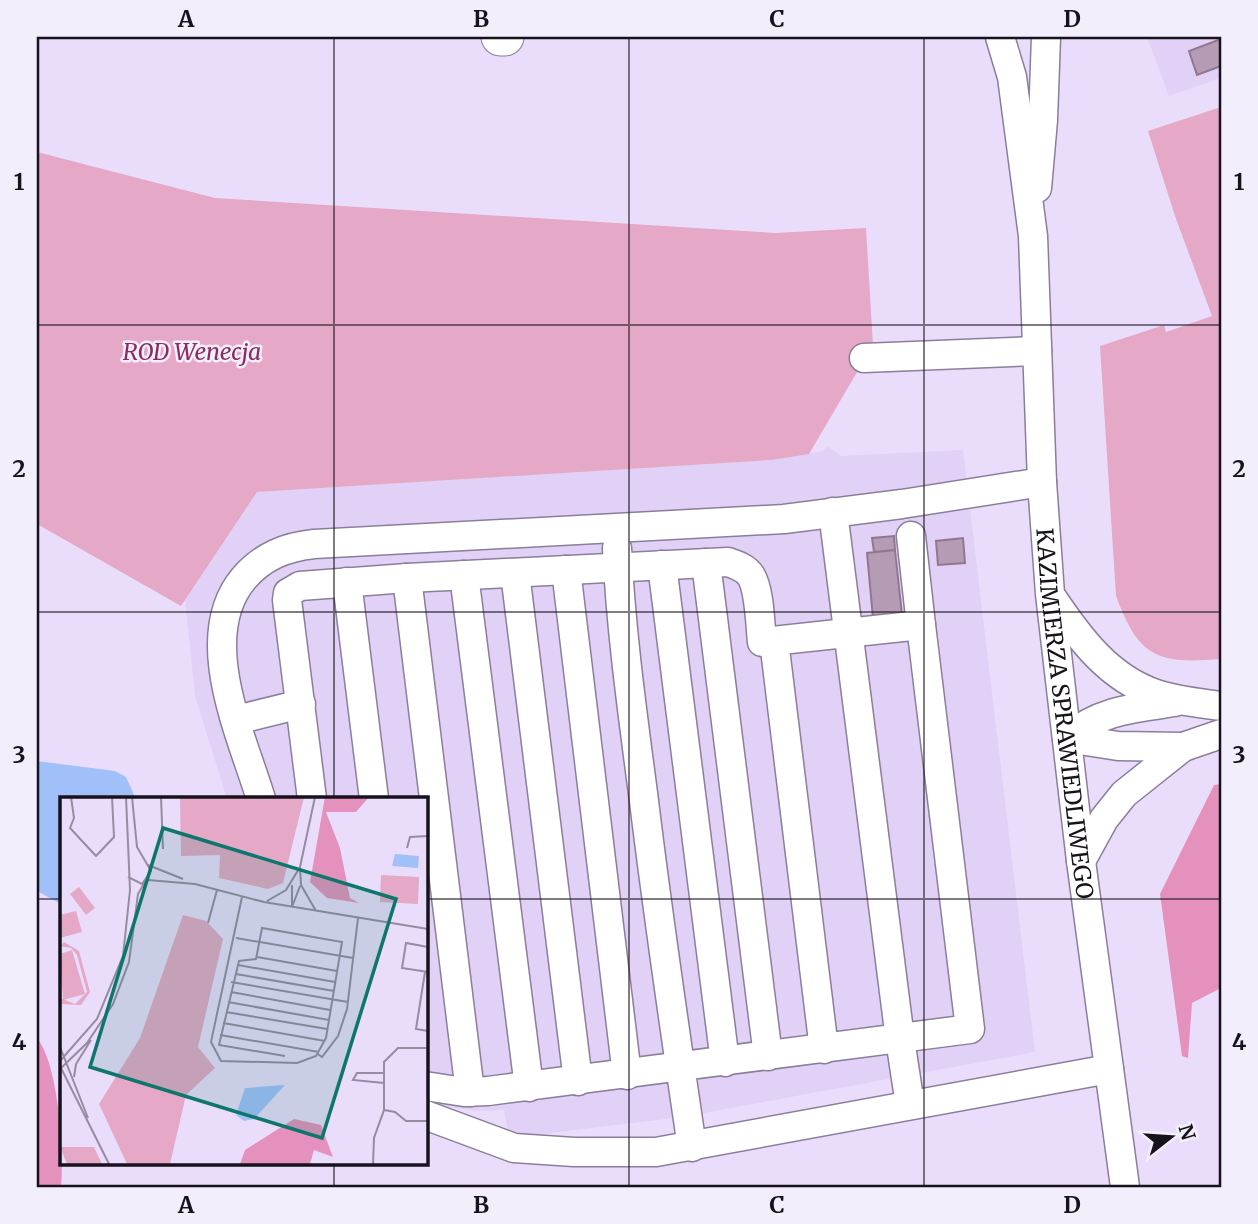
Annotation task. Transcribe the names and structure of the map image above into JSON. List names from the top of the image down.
{
  "streets": {
    "street": ["KAZIMIERZA SPRAWIEDLIWEGO"]
  },
  "parks": ["ROD Wenecja"],
  "north": "right",
  "grid": {
    "columns": [
      "A",
      "B",
      "C",
      "D"
    ],
    "rows": [
      "1",
      "2",
      "3",
      "4"
    ]
  }
}
